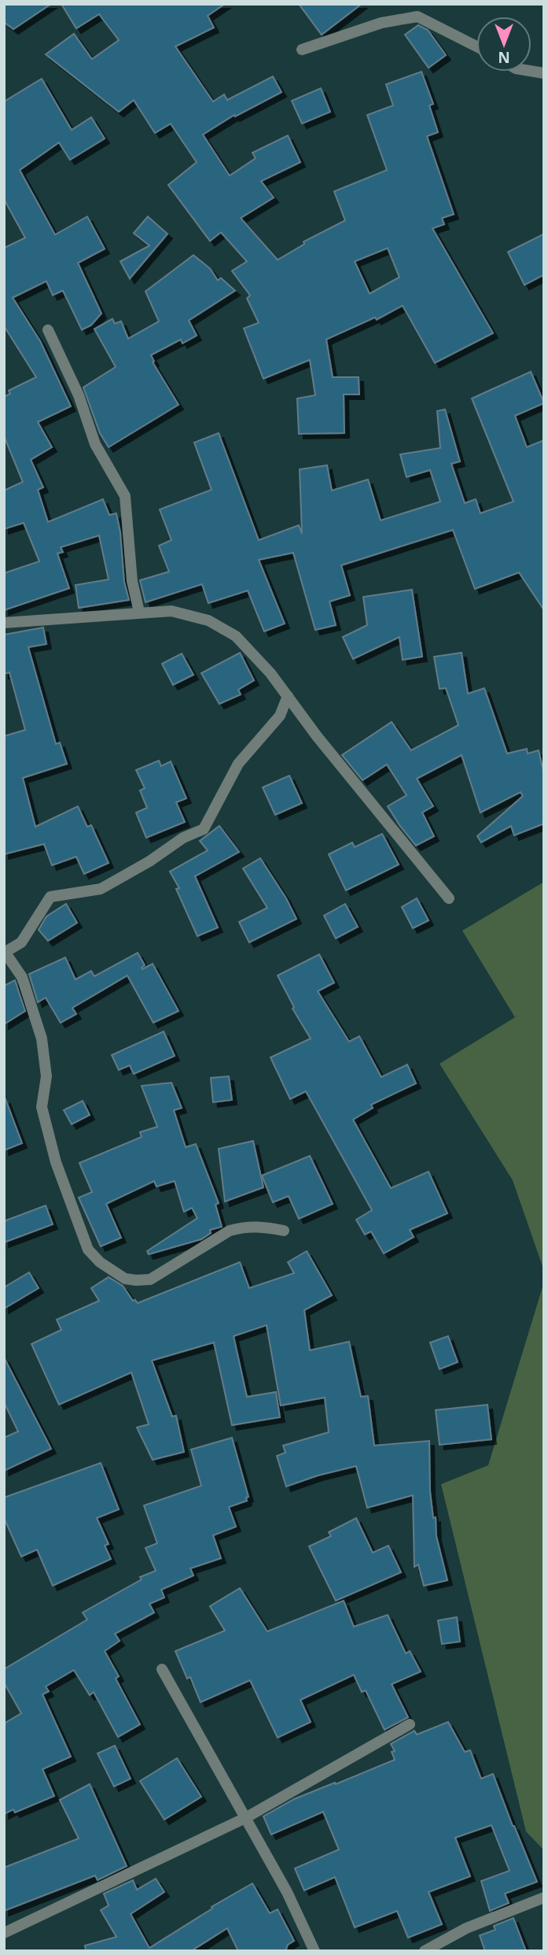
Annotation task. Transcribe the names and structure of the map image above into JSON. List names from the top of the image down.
{
  "north": "bottom"
}
